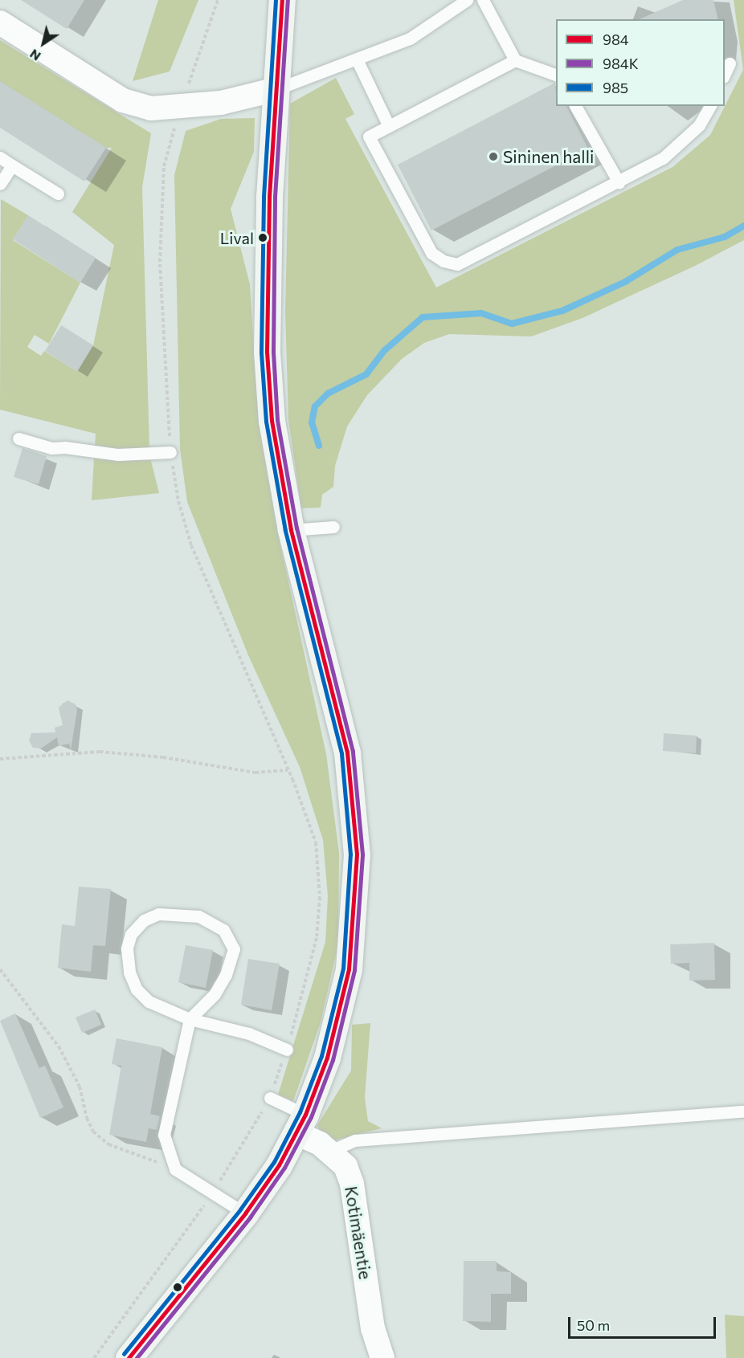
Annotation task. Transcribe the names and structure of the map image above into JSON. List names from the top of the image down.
{
  "streets": {
    "street": ["Kotimäentie"]
  },
  "places": ["Sininen halli", "Lival"],
  "lines": ["transit line 984", "transit line 984K", "transit line 985"],
  "legend": ["984", "984K", "985"],
  "scale_bar": "50 m",
  "north": "bottom left"
}
